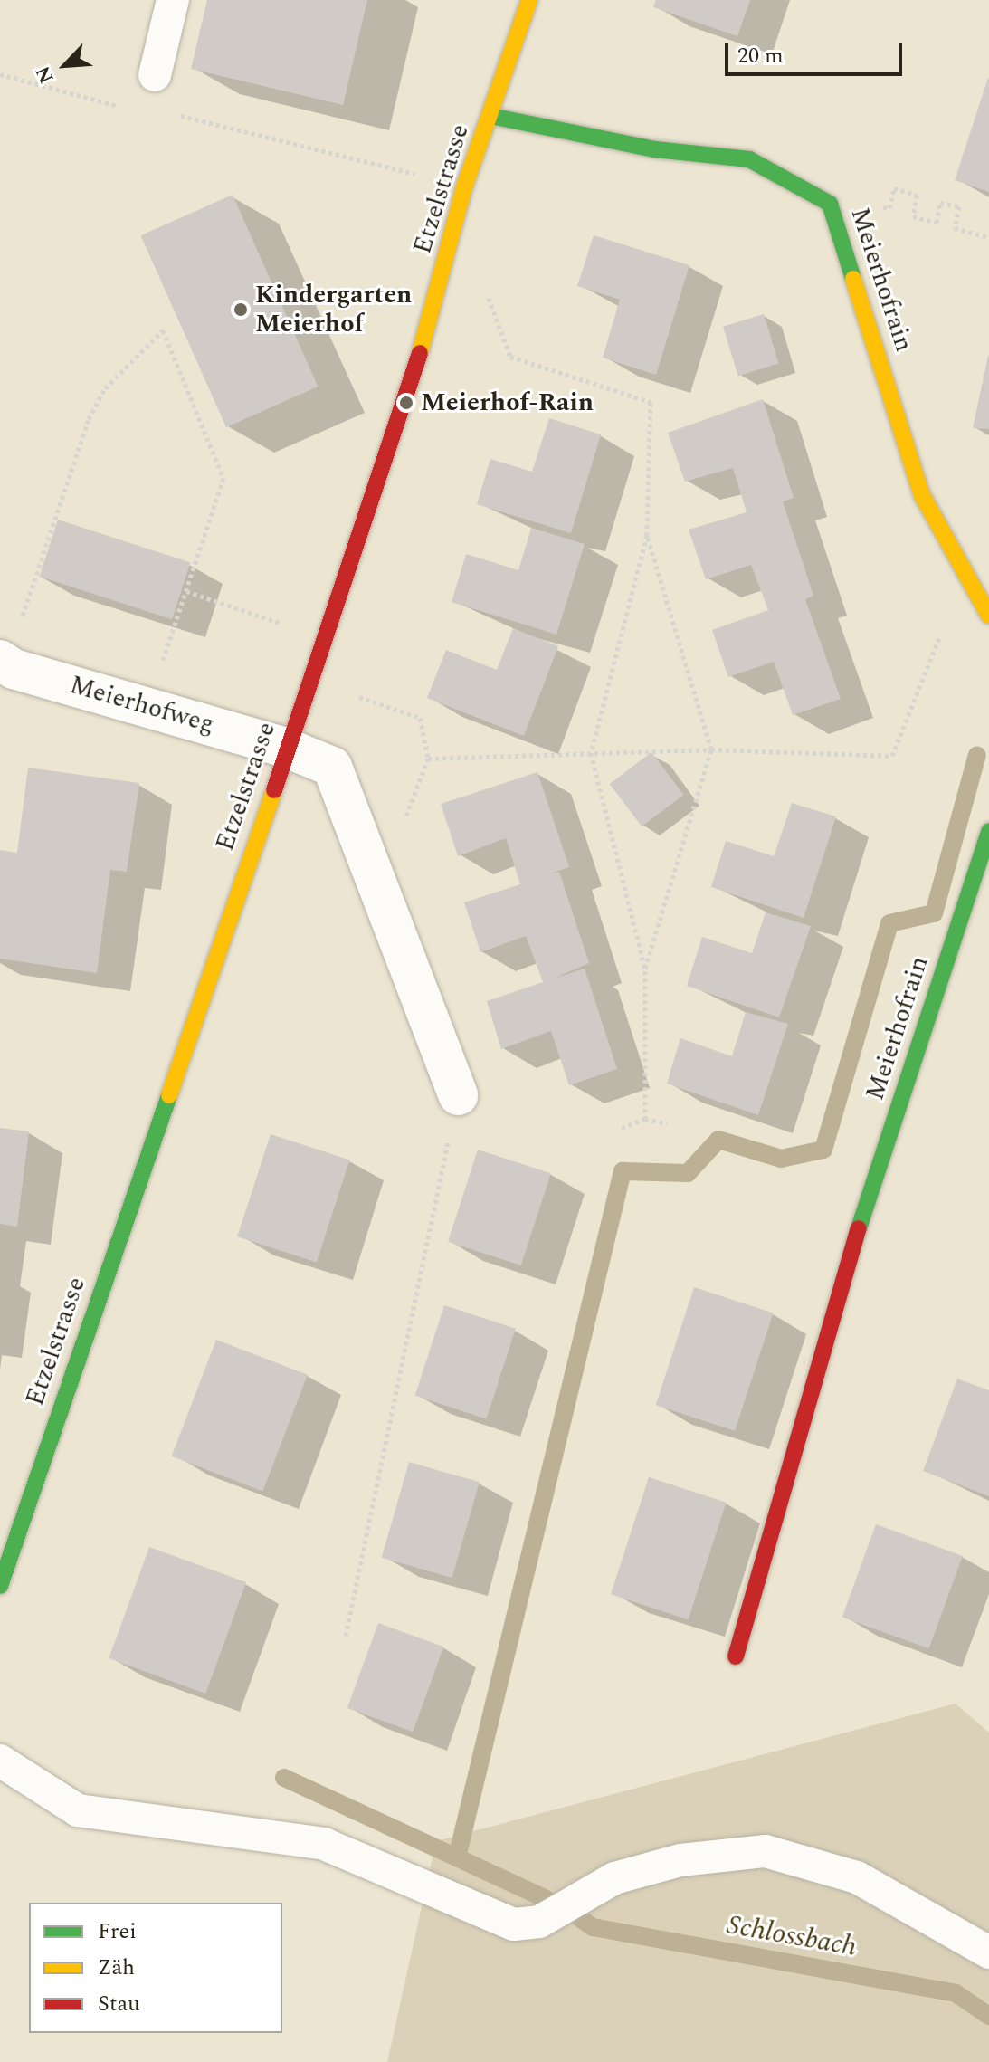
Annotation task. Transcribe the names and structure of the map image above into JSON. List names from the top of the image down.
{
  "streets": {
    "street": ["Etzelstrasse", "Meierhofrain", "Meierhofweg"]
  },
  "crossings": [
    ["Etzelstrasse", "Meierhofrain"],
    ["Etzelstrasse", "Meierhofweg"]
  ],
  "water": ["Schlossbach"],
  "places": ["Kindergarten Meierhof", "Meierhof-Rain"],
  "legend": ["Frei", "Zäh", "Stau"],
  "scale_bar": "20 m",
  "north": "bottom left"
}
